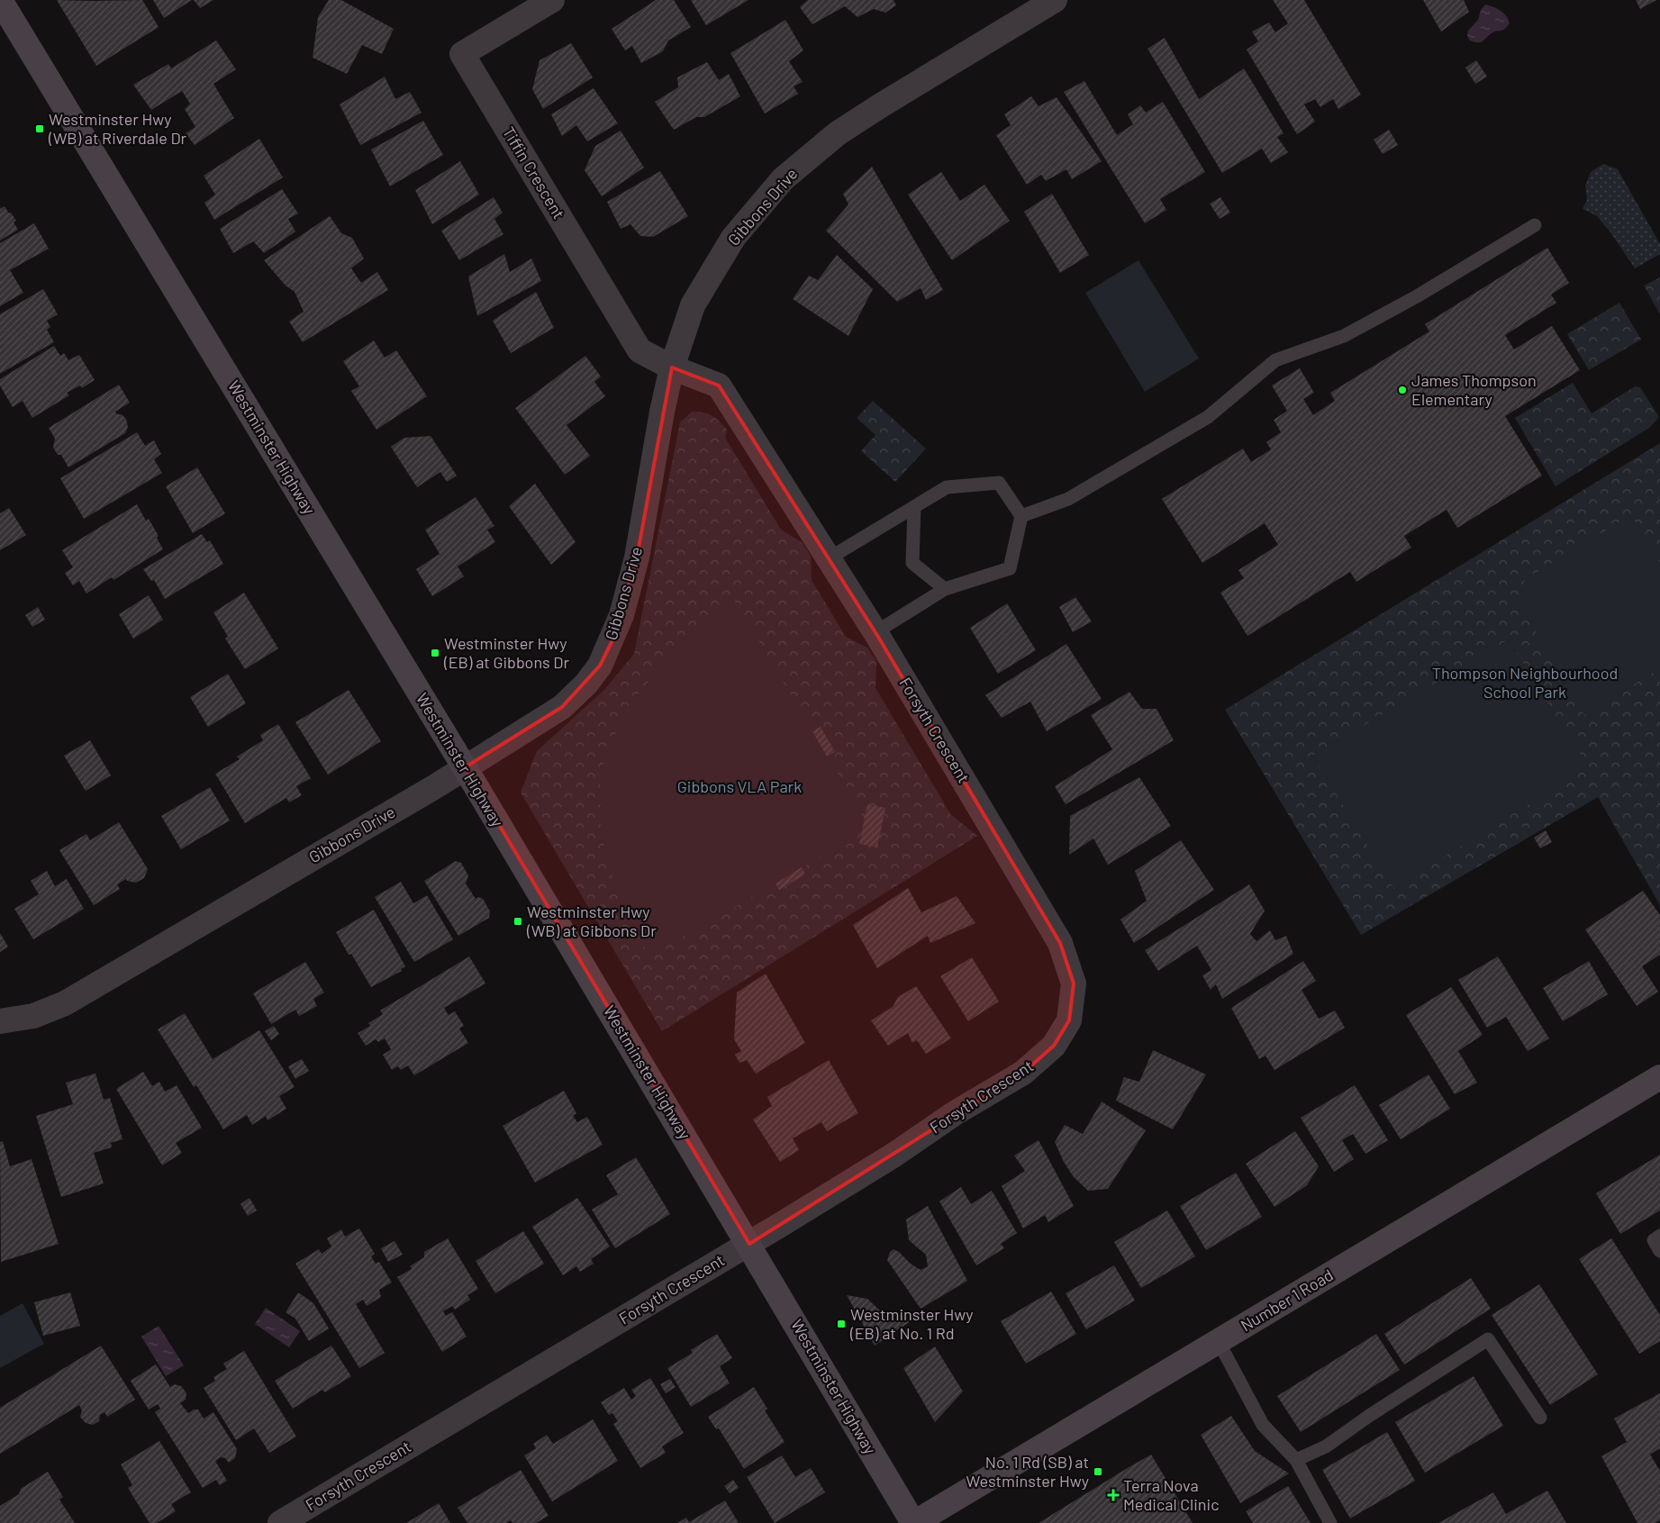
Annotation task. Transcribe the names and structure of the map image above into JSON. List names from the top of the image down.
{
  "streets": {
    "main road": ["Westminster Highway", "Number 1 Road"],
    "street": ["Tiffin Crescent", "Gibbons Drive", "Forsyth Crescent"]
  },
  "crossings": [
    ["Tiffin Crescent", "Gibbons Drive"],
    ["Tiffin Crescent", "Forsyth Crescent"],
    ["Gibbons Drive", "Westminster Highway"],
    ["Gibbons Drive", "Forsyth Crescent"],
    ["Westminster Highway", "Forsyth Crescent"],
    ["Westminster Highway", "Number 1 Road"]
  ],
  "parks": ["Thompson Neighbourhood School Park", "Gibbons VLA Park"],
  "places": {
    "transit": [
      "Westminster Hwy (WB) at Riverdale Dr",
      "Westminster Hwy (EB) at Gibbons Dr",
      "Westminster Hwy (WB) at Gibbons Dr",
      "Westminster Hwy (EB) at No. 1 Rd",
      "No. 1 Rd (SB) at Westminster Hwy"
    ],
    "other": ["James Thompson Elementary"],
    "health": ["Terra Nova Medical Clinic"]
  }
}
